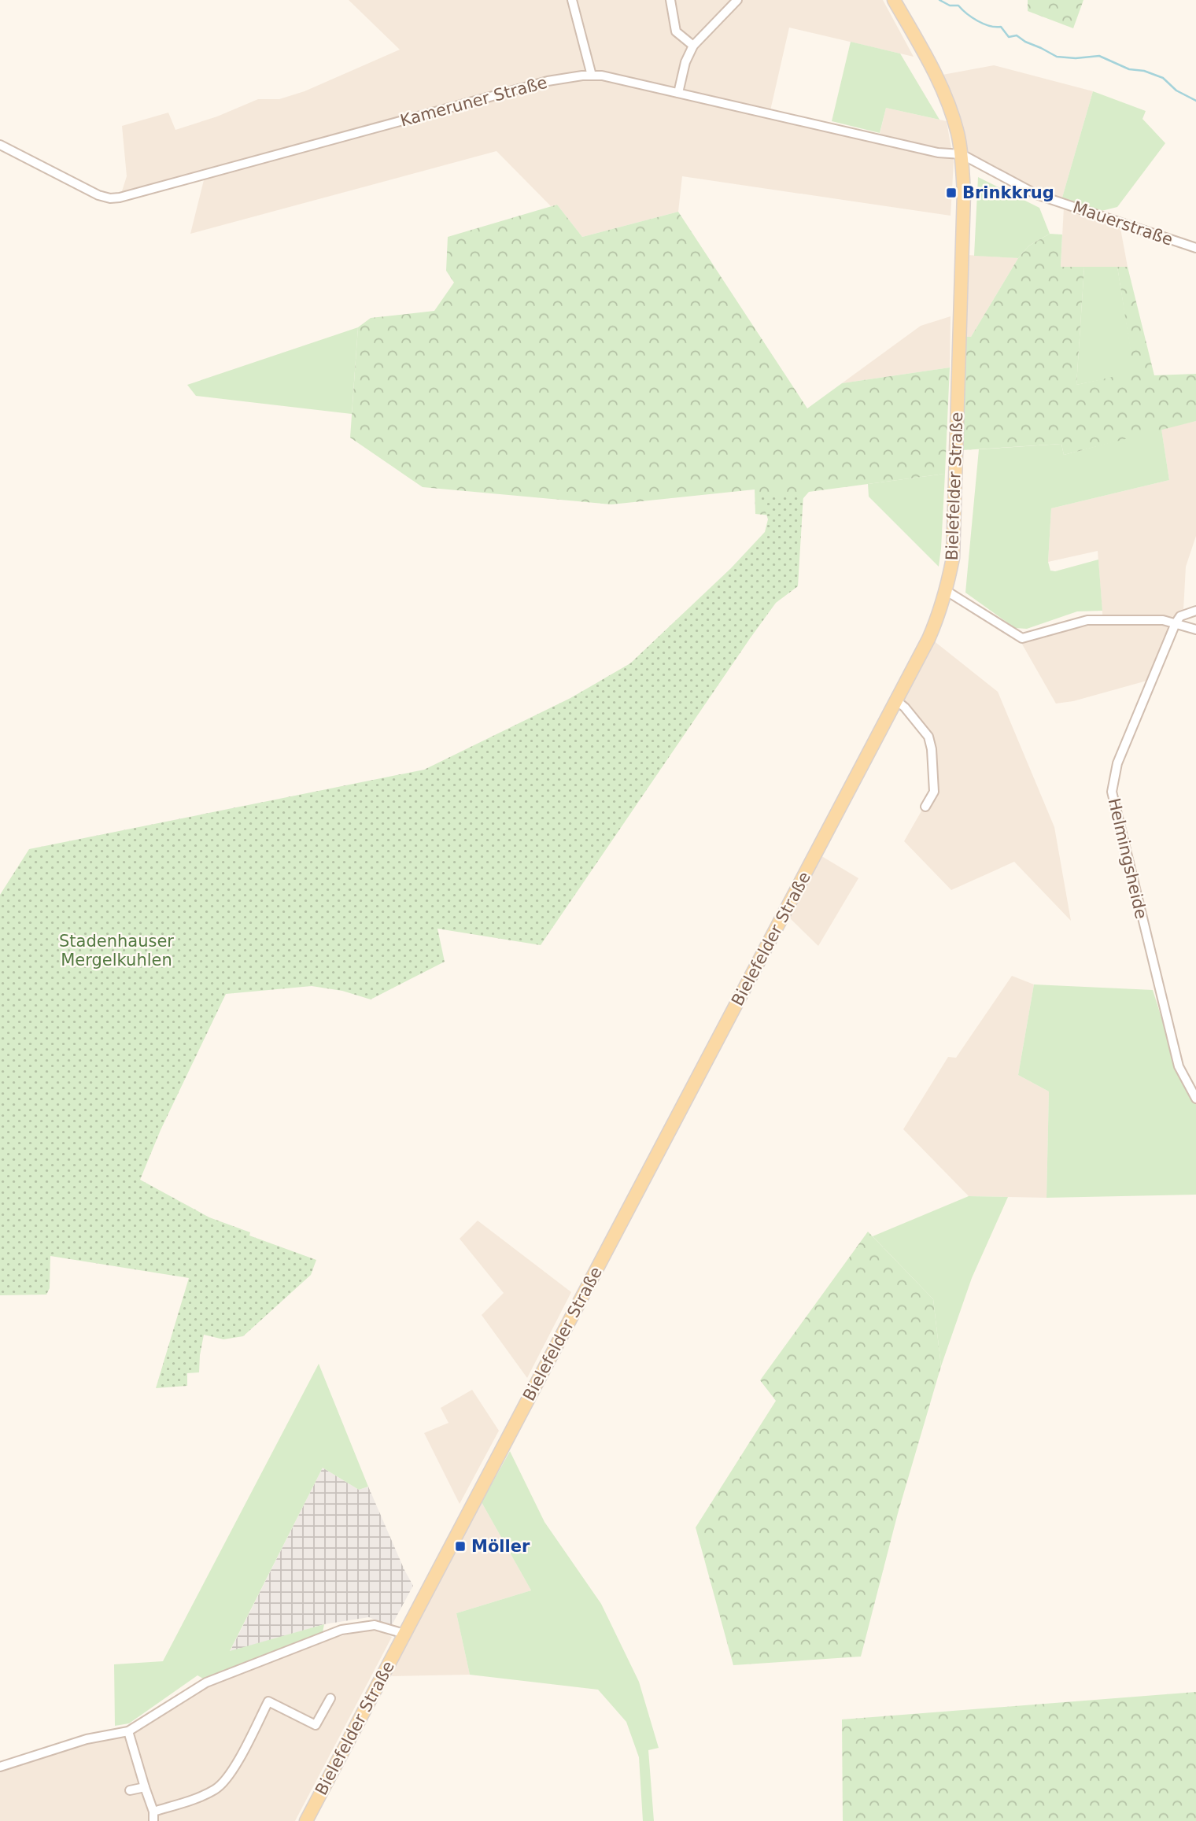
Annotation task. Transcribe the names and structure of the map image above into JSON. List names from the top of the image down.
{
  "streets": {
    "main road": ["Bielefelder Straße"],
    "street": ["Kameruner Straße", "Mauerstraße", "Helmingsheide"]
  },
  "crossings": [
    ["Kameruner Straße", "Mauerstraße"],
    ["Kameruner Straße", "Bielefelder Straße"],
    ["Mauerstraße", "Bielefelder Straße"]
  ],
  "parks": ["Stadenhauser Mergelkuhlen"],
  "places": {
    "transit": ["Brinkkrug", "Möller"]
  }
}
